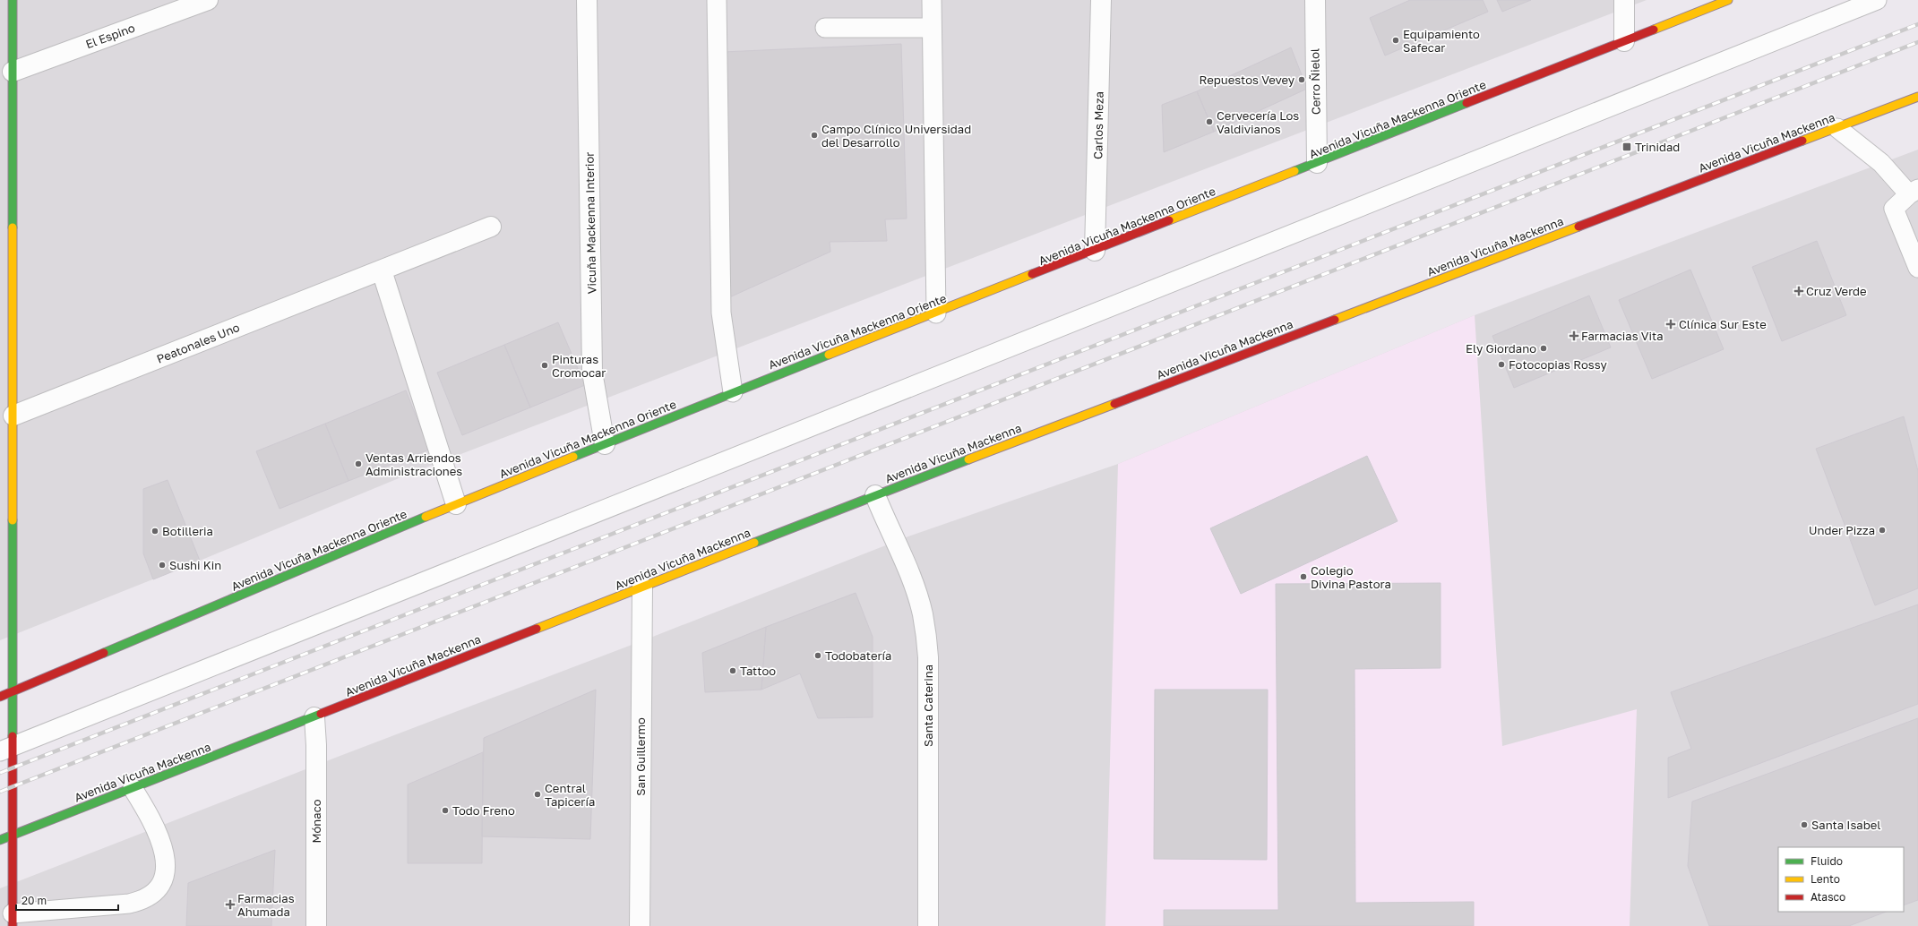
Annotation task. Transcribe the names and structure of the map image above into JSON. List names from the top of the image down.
{
  "streets": {
    "main road": ["Avenida Vicuña Mackenna Oriente", "Avenida Vicuña Mackenna"],
    "street": [
      "El Espino",
      "Cerro Ñielol",
      "Carlos Meza",
      "Vicuña Mackenna Interior",
      "Peatonales Uno",
      "Santa Caterina",
      "San Guillermo",
      "Mónaco"
    ]
  },
  "crossings": [
    ["Cerro Ñielol", "Avenida Vicuña Mackenna Oriente"],
    ["Avenida Vicuña Mackenna Oriente", "Carlos Meza"],
    ["Avenida Vicuña Mackenna Oriente", "Vicuña Mackenna Interior"],
    ["Avenida Vicuña Mackenna", "Santa Caterina"],
    ["Avenida Vicuña Mackenna", "San Guillermo"],
    ["Avenida Vicuña Mackenna", "Mónaco"]
  ],
  "places": {
    "other": [
      "Equipamiento Safecar",
      "Repuestos Vevey",
      "Cervecería Los Valdivianos",
      "Campo Clínico Universidad del Desarrollo",
      "Ely Giordano",
      "Fotocopias Rossy",
      "Pinturas Cromocar",
      "Ventas Arriendos Administraciones",
      "Under Pizza",
      "Botilleria",
      "Sushi Kin",
      "Colegio Divina Pastora",
      "Todobatería",
      "Tattoo",
      "Central Tapicería",
      "Todo Freno",
      "Santa Isabel"
    ],
    "transit": ["Trinidad"],
    "health": [
      "Cruz Verde",
      "Clínica Sur Este",
      "Farmacias Vita",
      "Farmacias Ahumada"
    ]
  },
  "legend": ["Fluido", "Lento", "Atasco"],
  "scale_bar": "20 m"
}
